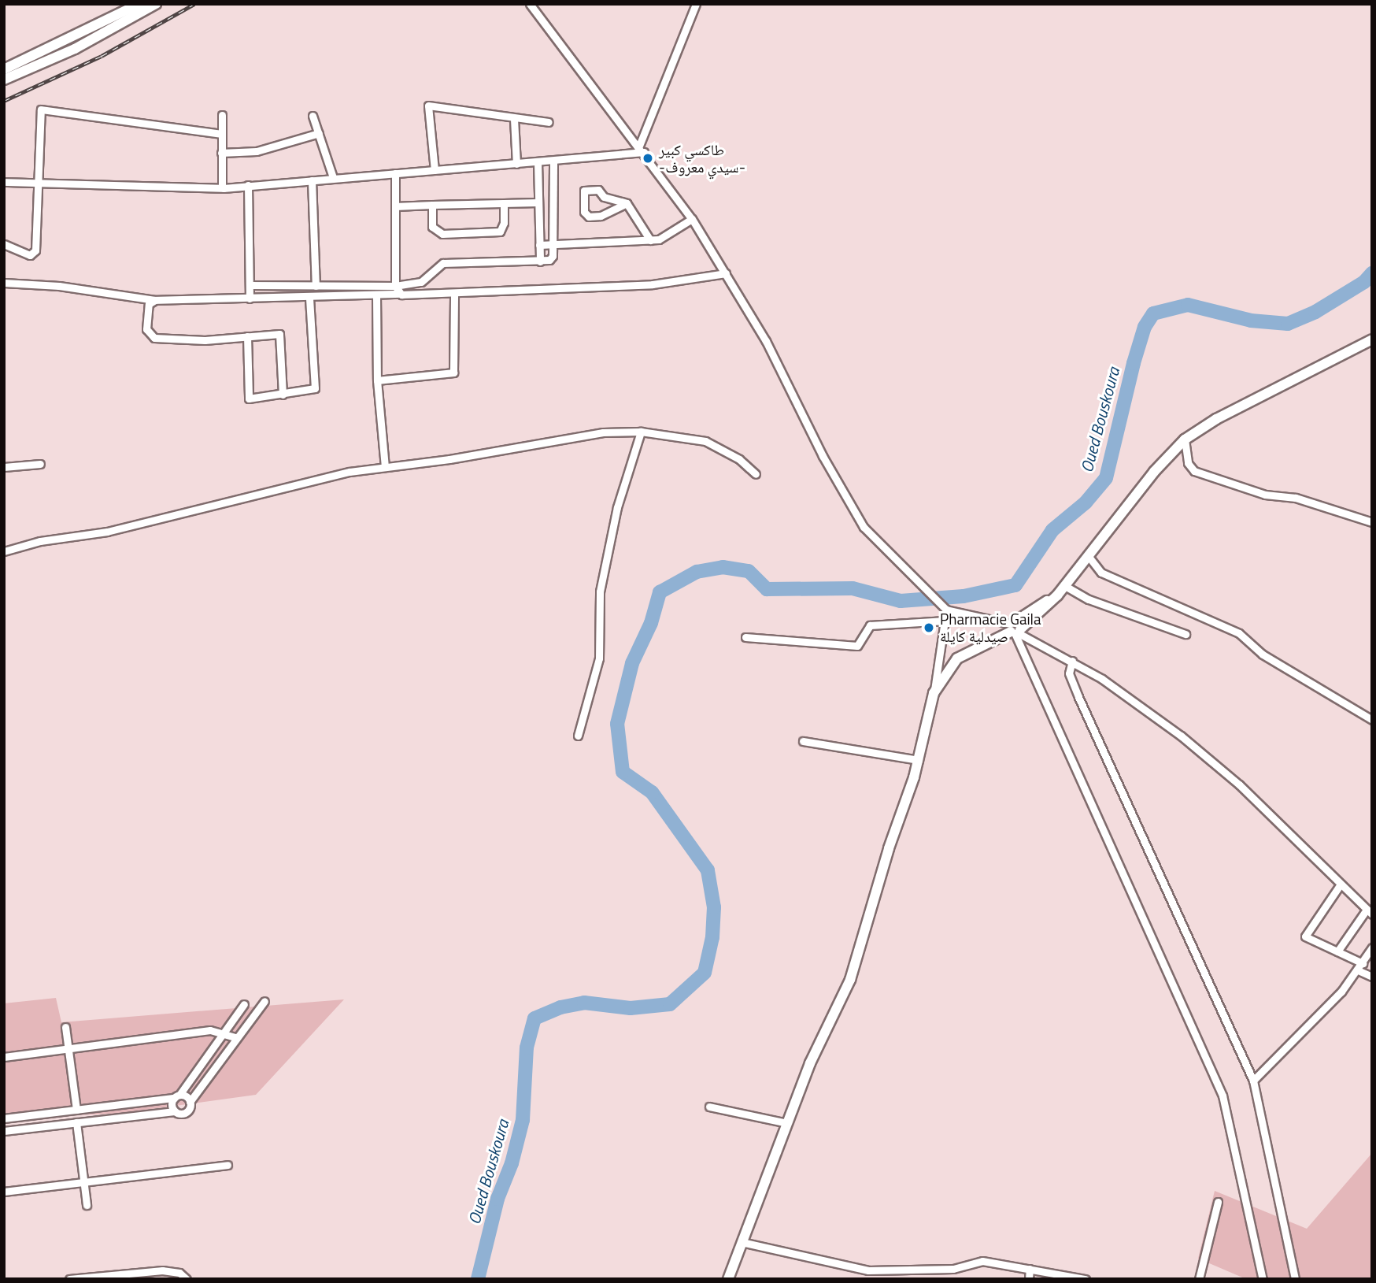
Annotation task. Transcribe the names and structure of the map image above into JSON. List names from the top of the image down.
{
  "water": ["Oued Bouskoura"],
  "places": ["طاكسي كبير -سيدي معروف-", "Pharmacie Gaila صيدلية كايلة"]
}
